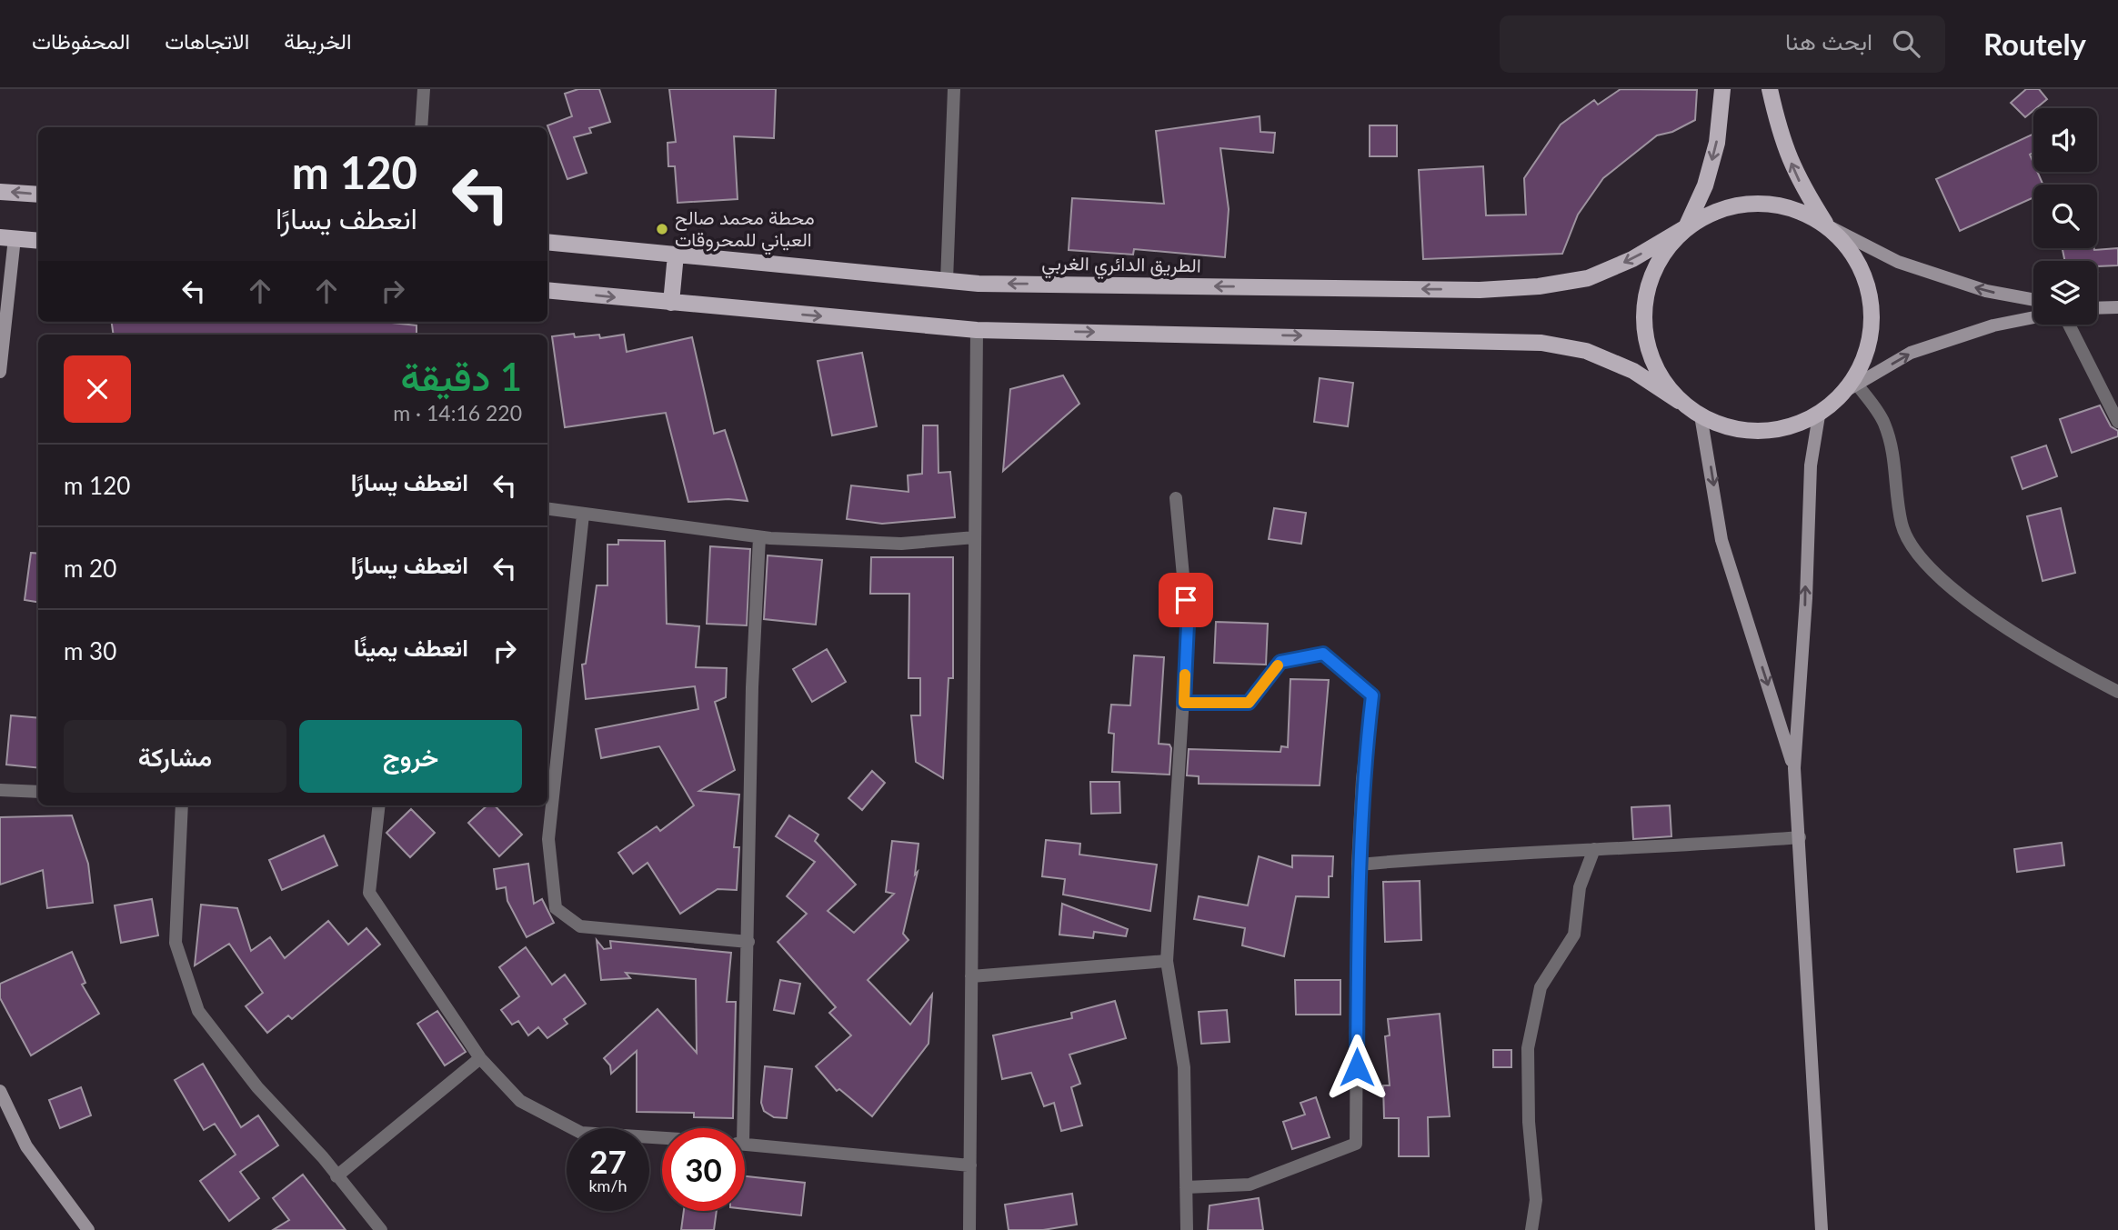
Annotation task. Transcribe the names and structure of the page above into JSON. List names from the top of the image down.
{
  "streets": {
    "main road": ["الطريق الدائري الغربي"]
  },
  "places": ["محطة محمد صالح العياني للمحروقات"],
  "page": {
    "header": "Routely",
    "search": "ابحث هنا",
    "nav": ["الخريطة", "الاتجاهات", "المحفوظات"],
    "turn": ["120 m", "انعطف يسارًا"],
    "heading": ["1 دقيقة", "220 m · 14:16"],
    "list": [
      {
        "name": "انعطف يسارًا",
        "value": "120 m"
      },
      {
        "name": "انعطف يسارًا",
        "value": "20 m"
      },
      {
        "name": "انعطف يمينًا",
        "value": "30 m"
      }
    ],
    "buttons": ["خروج", "مشاركة"],
    "speed": "27 km/h",
    "limit": "30"
  }
}
